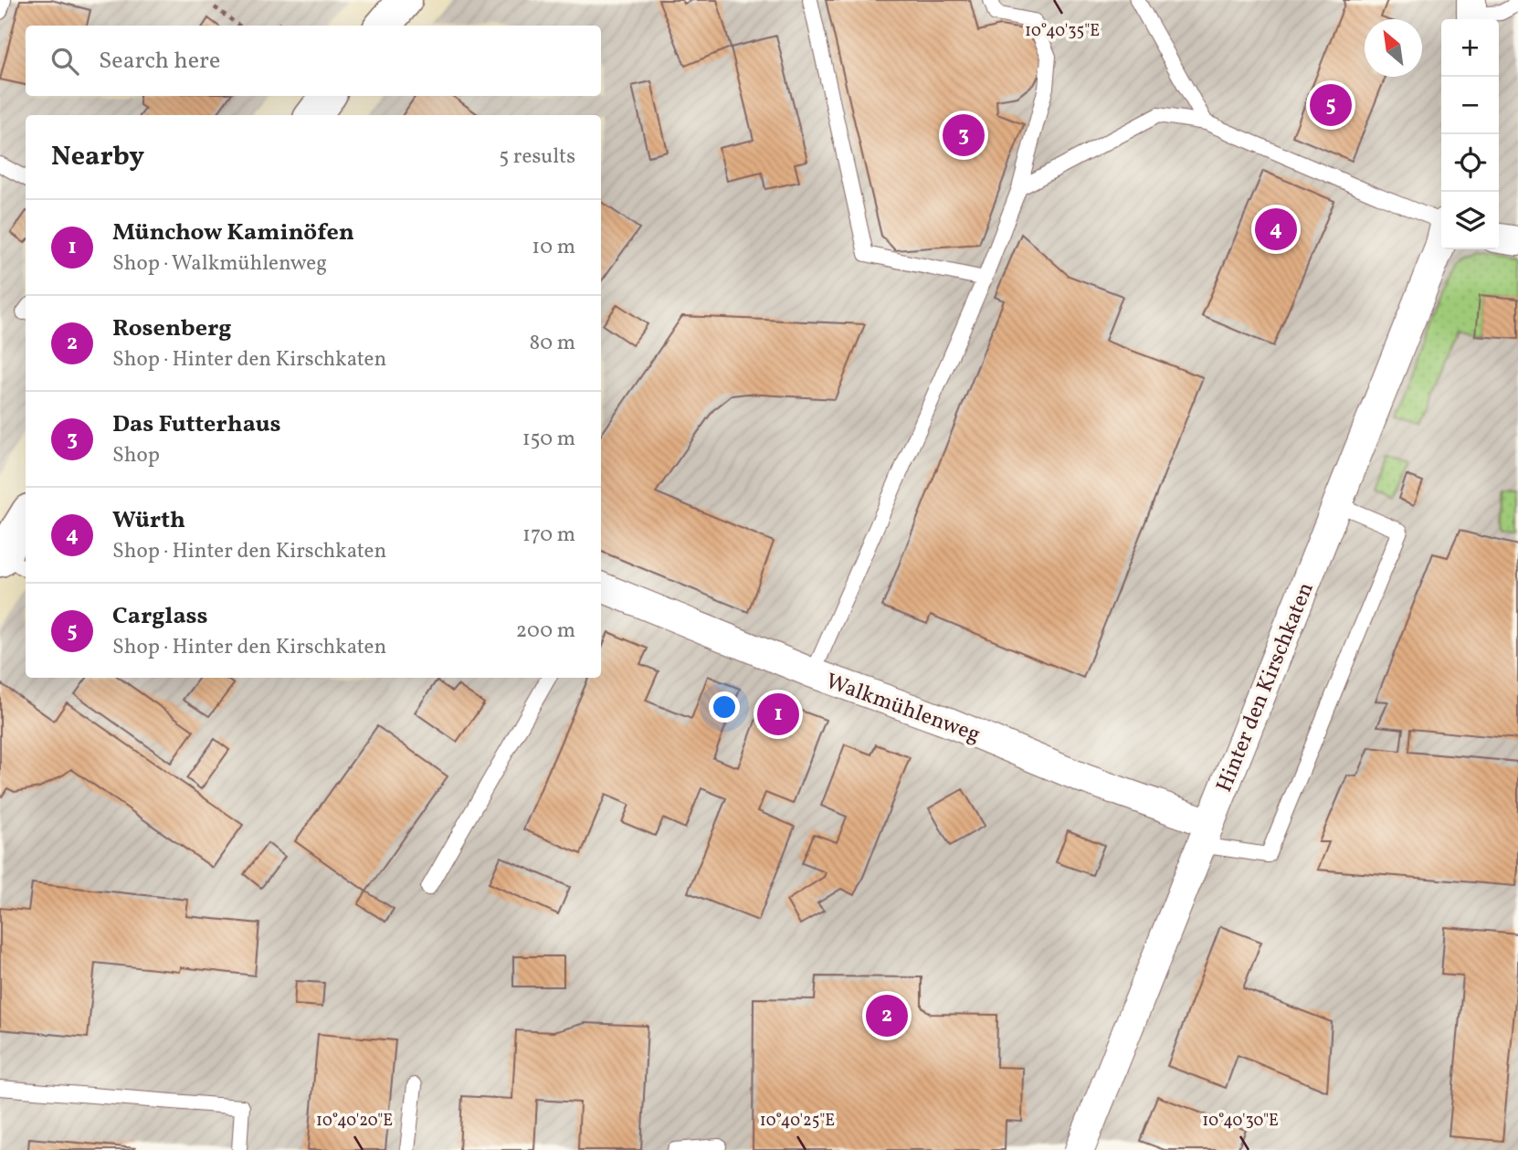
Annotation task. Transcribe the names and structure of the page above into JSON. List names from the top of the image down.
{
  "streets": {
    "street": ["Hinter den Kirschkaten", "Walkmühlenweg"]
  },
  "crossings": [
    ["Hinter den Kirschkaten", "Walkmühlenweg"]
  ],
  "north": "top left",
  "page": {
    "map_buttons": ["+", "−"],
    "search": "Search here",
    "pins": [
      "5",
      "3",
      "4",
      "1",
      "2"
    ],
    "heading": ["Nearby", "5 results"],
    "list": [
      {
        "mark": "1",
        "name": "Münchow Kaminöfen",
        "note": "Shop · Walkmühlenweg",
        "value": "10 m"
      },
      {
        "mark": "2",
        "name": "Rosenberg",
        "note": "Shop · Hinter den Kirschkaten",
        "value": "80 m"
      },
      {
        "mark": "3",
        "name": "Das Futterhaus",
        "note": "Shop",
        "value": "150 m"
      },
      {
        "mark": "4",
        "name": "Würth",
        "note": "Shop · Hinter den Kirschkaten",
        "value": "170 m"
      },
      {
        "mark": "5",
        "name": "Carglass",
        "note": "Shop · Hinter den Kirschkaten",
        "value": "200 m"
      }
    ]
  },
  "coordinates": [
    "10°40'35\"E",
    "10°40'20\"E",
    "10°40'25\"E",
    "10°40'30\"E"
  ]
}
